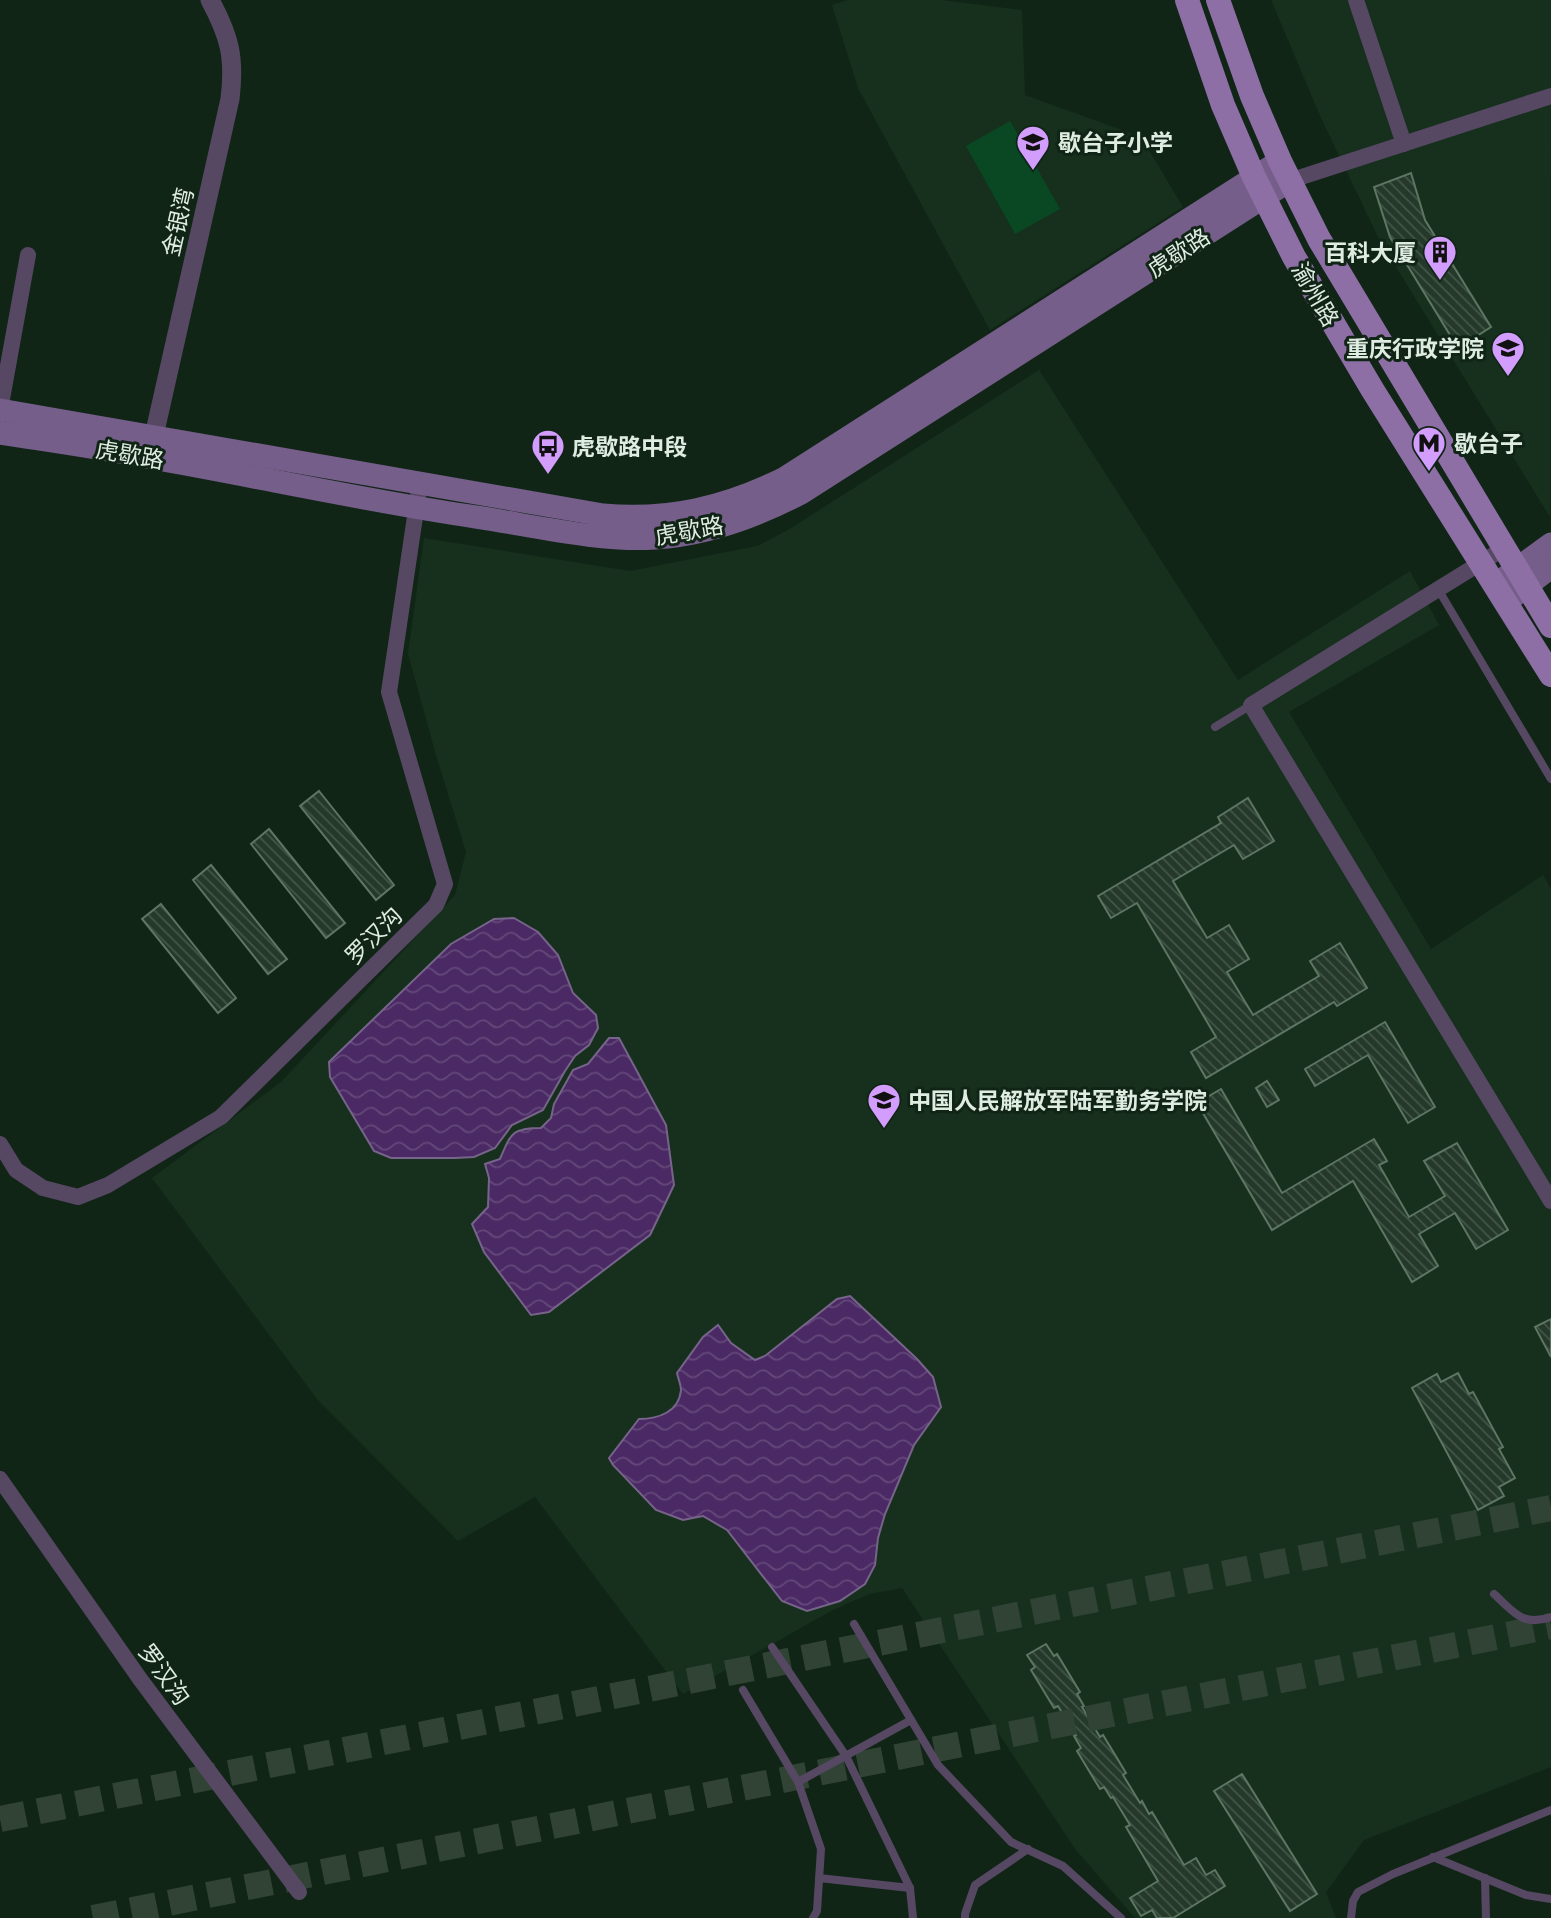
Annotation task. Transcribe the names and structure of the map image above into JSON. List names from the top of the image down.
{
  "streets": {
    "main road": ["虎歇路", "渝州路"],
    "street": ["金银湾", "罗汉沟"]
  },
  "crossings": [
    ["金银湾", "虎歇路"],
    ["虎歇路", "渝州路"],
    ["虎歇路", "罗汉沟"]
  ],
  "places": {
    "school or university": ["歇台子小学", "重庆行政学院", "中国人民解放军陆军勤务学院"],
    "building": ["百科大厦"],
    "metro station": ["歇台子"],
    "bus stop": ["虎歇路中段"]
  }
}
